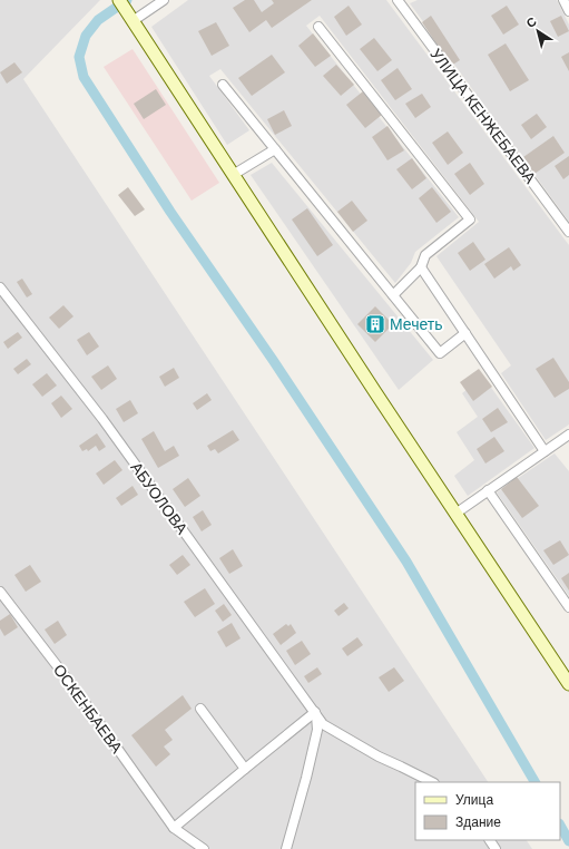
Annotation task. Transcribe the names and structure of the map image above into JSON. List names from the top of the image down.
{
  "streets": {
    "street": ["УЛИЦА КЕНЖЕБАЕВА", "АБУОЛОВА", "ОСКЕНБАЕВА"]
  },
  "places": {
    "building": ["Мечеть"]
  },
  "legend": ["Улица", "Здание"],
  "north": "top left"
}
